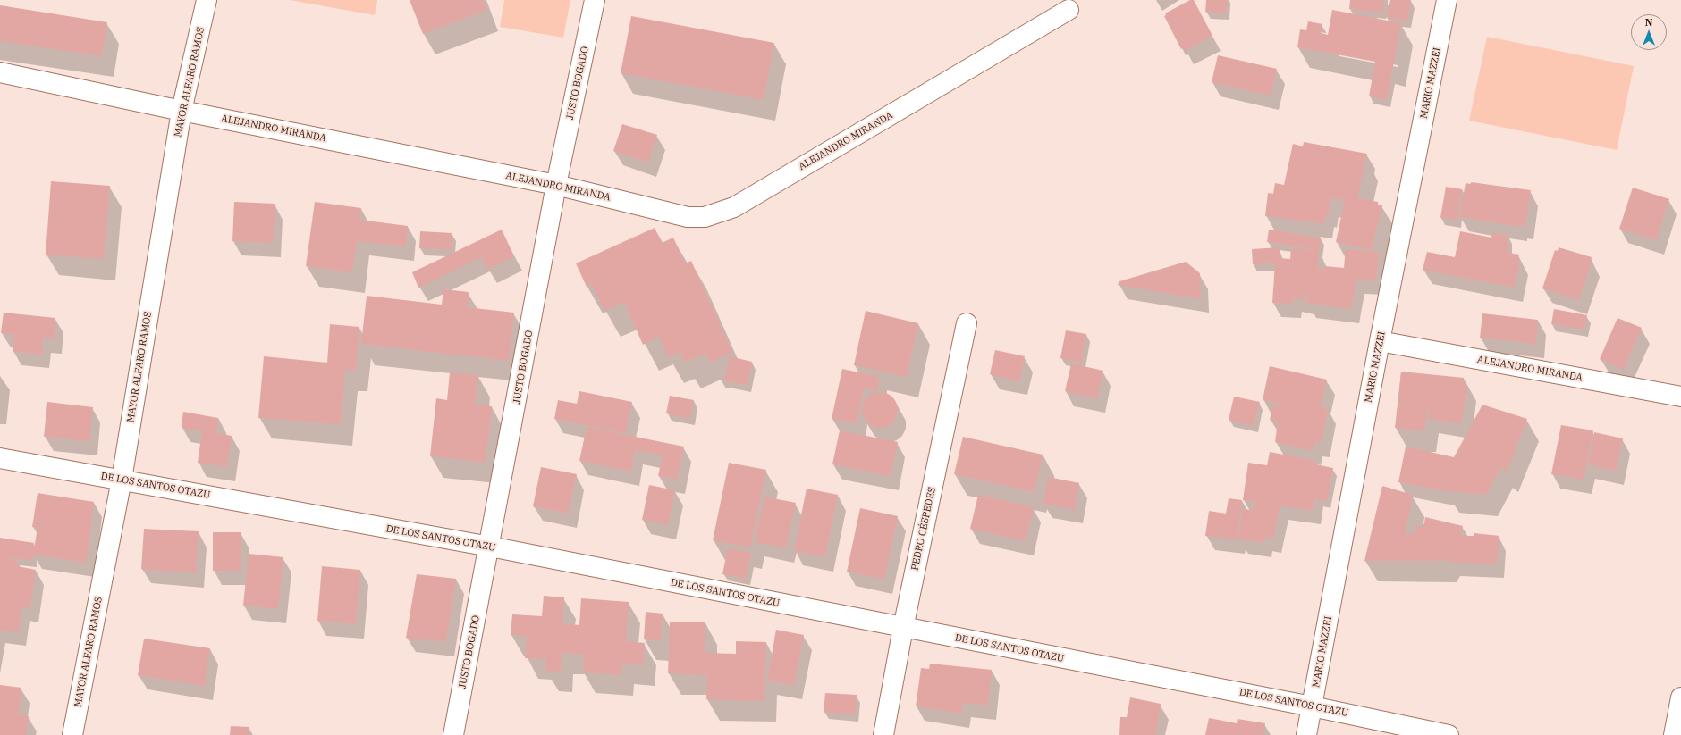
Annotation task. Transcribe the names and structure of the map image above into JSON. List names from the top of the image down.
{
  "streets": {
    "street": [
      "MAYOR ALFARO RAMOS",
      "JUSTO BOGADO",
      "MARIO MAZZEI",
      "ALEJANDRO MIRANDA",
      "DE LOS SANTOS OTAZU",
      "PEDRO CÉSPEDES"
    ]
  },
  "crossings": [
    ["MAYOR ALFARO RAMOS", "ALEJANDRO MIRANDA"],
    ["MAYOR ALFARO RAMOS", "DE LOS SANTOS OTAZU"],
    ["JUSTO BOGADO", "ALEJANDRO MIRANDA"],
    ["JUSTO BOGADO", "DE LOS SANTOS OTAZU"],
    ["MARIO MAZZEI", "ALEJANDRO MIRANDA"],
    ["MARIO MAZZEI", "DE LOS SANTOS OTAZU"],
    ["DE LOS SANTOS OTAZU", "PEDRO CÉSPEDES"]
  ],
  "north": "top"
}
